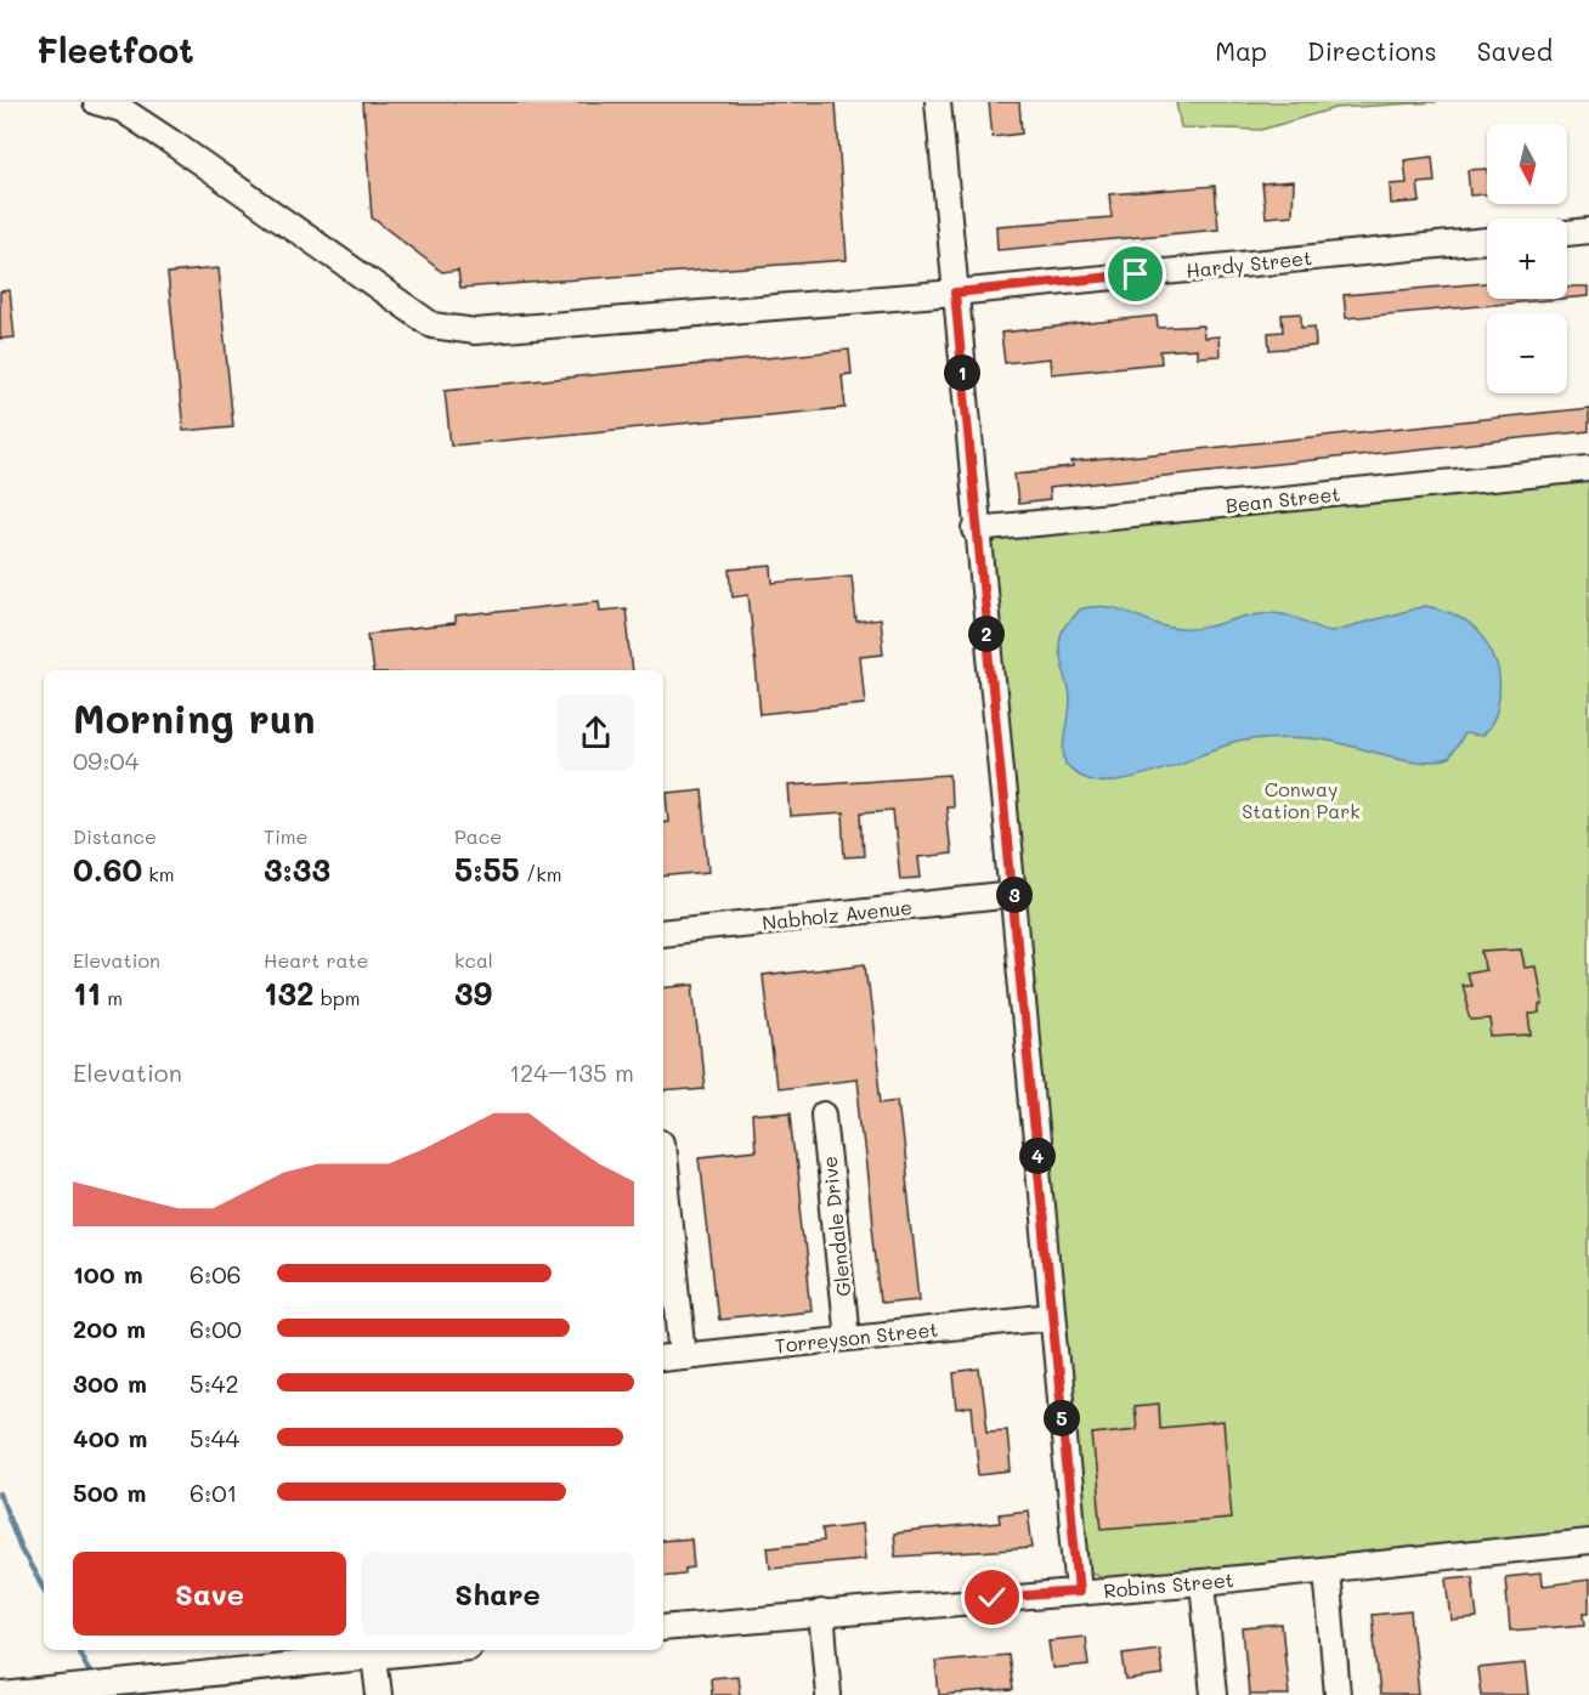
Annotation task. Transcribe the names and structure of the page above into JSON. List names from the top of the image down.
{
  "streets": {
    "street": [
      "Hardy Street",
      "Bean Street",
      "Nabholz Avenue",
      "Glendale Drive",
      "Torreyson Street",
      "Robins Street"
    ]
  },
  "crossings": [
    ["Glendale Drive", "Torreyson Street"]
  ],
  "parks": ["Conway Station Park"],
  "north": "bottom",
  "page": {
    "header": "Fleetfoot",
    "nav": ["Map", "Directions", "Saved"],
    "map_buttons": ["+", "−"],
    "pins": [
      "1",
      "2",
      "3",
      "4",
      "5"
    ],
    "heading": ["Morning run", "09:04"],
    "stats": [
      ["Distance", "0.60 km"],
      ["Time", "3:33"],
      ["Pace", "5:55 /km"],
      ["Elevation", "11 m"],
      ["Heart rate", "132 bpm"],
      ["kcal", "39"]
    ],
    "chart": ["Elevation", "124–135 m"],
    "list": [
      {
        "name": "100 m",
        "note": "6:06"
      },
      {
        "name": "200 m",
        "note": "6:00"
      },
      {
        "name": "300 m",
        "note": "5:42"
      },
      {
        "name": "400 m",
        "note": "5:44"
      },
      {
        "name": "500 m",
        "note": "6:01"
      }
    ],
    "buttons": ["Save", "Share"]
  }
}
